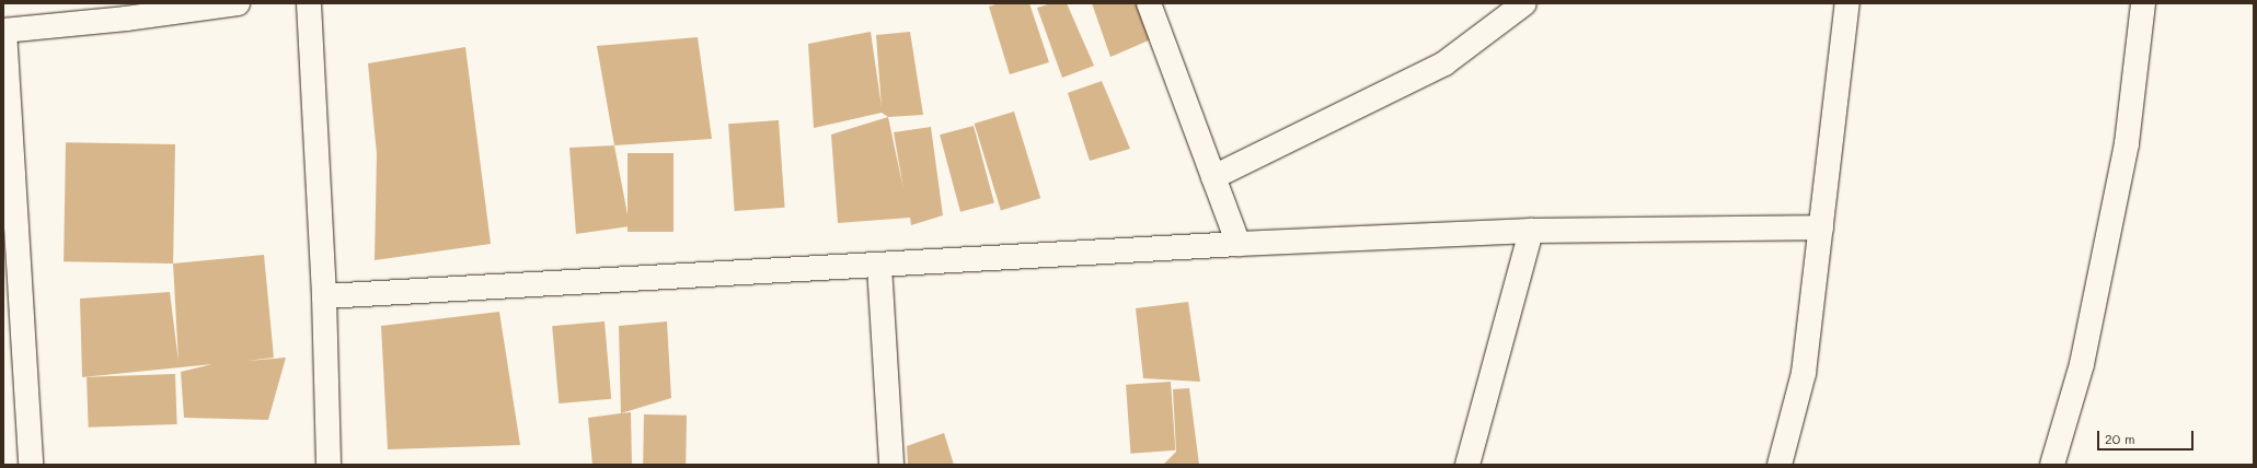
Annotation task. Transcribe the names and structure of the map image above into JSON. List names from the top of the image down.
{
  "scale_bar": "20 m"
}
